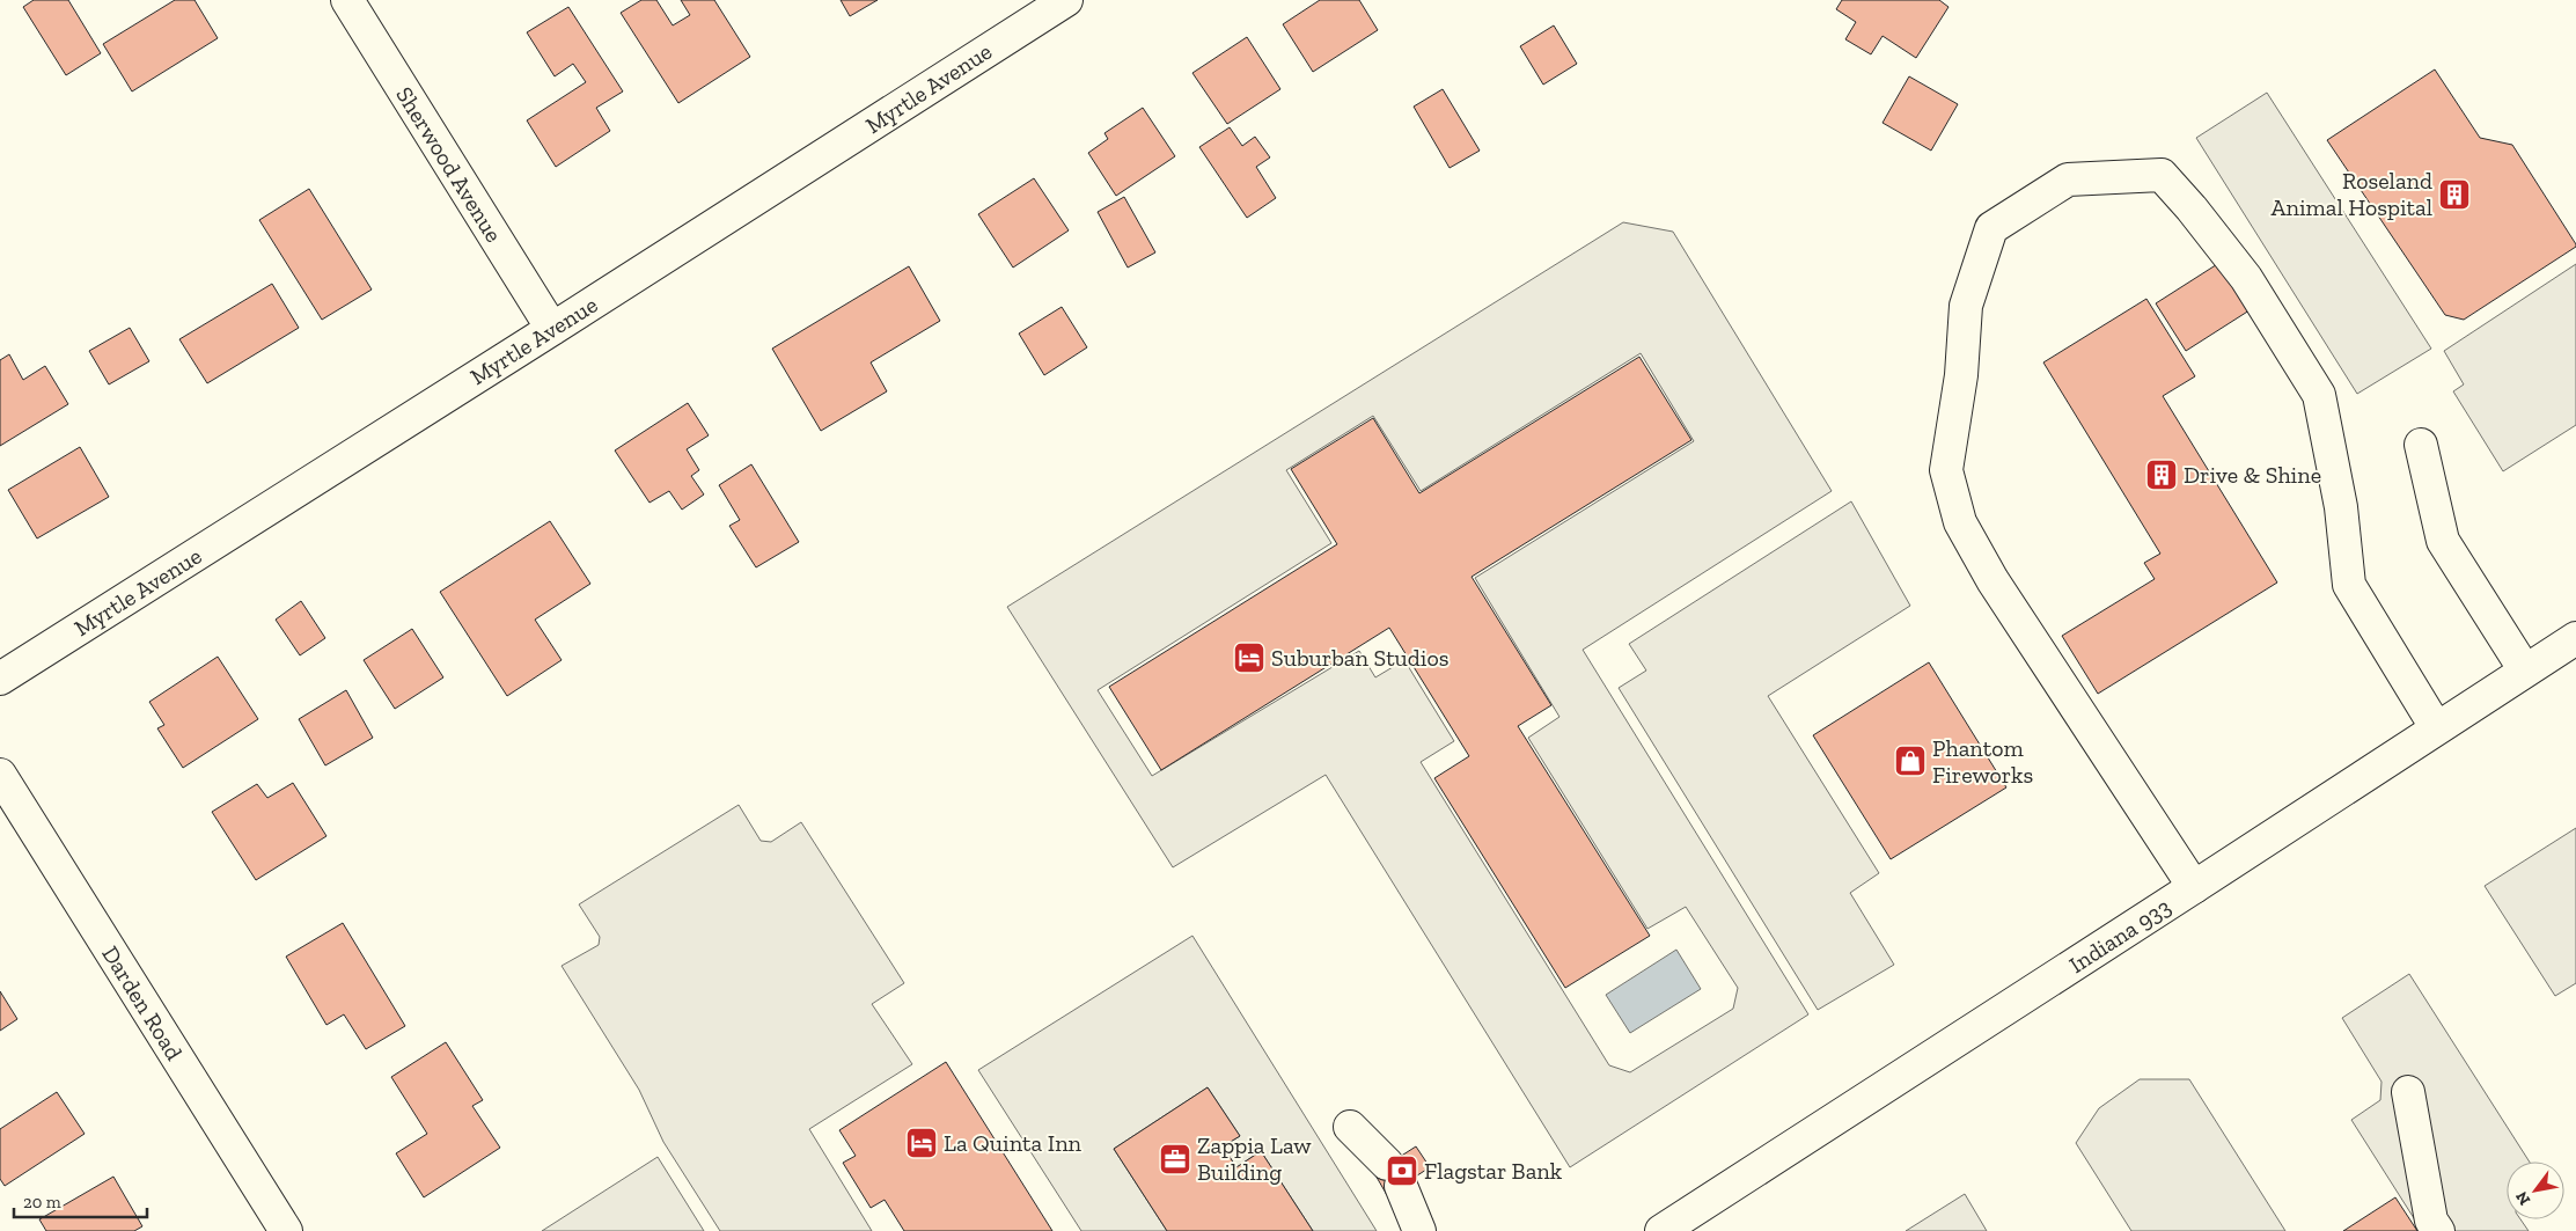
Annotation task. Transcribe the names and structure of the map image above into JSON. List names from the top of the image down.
{
  "streets": {
    "street": [
      "Myrtle Avenue",
      "Sherwood Avenue",
      "Indiana 933",
      "Darden Road"
    ]
  },
  "crossings": [
    ["Myrtle Avenue", "Sherwood Avenue"]
  ],
  "places": {
    "building": ["Roseland Animal Hospital", "Drive & Shine"],
    "hotel": ["Suburban Studios", "La Quinta Inn"],
    "shop": ["Phantom Fireworks"],
    "office": ["Zappia Law Building"],
    "bank": ["Flagstar Bank"]
  },
  "scale_bar": "20 m",
  "north": "bottom left"
}
